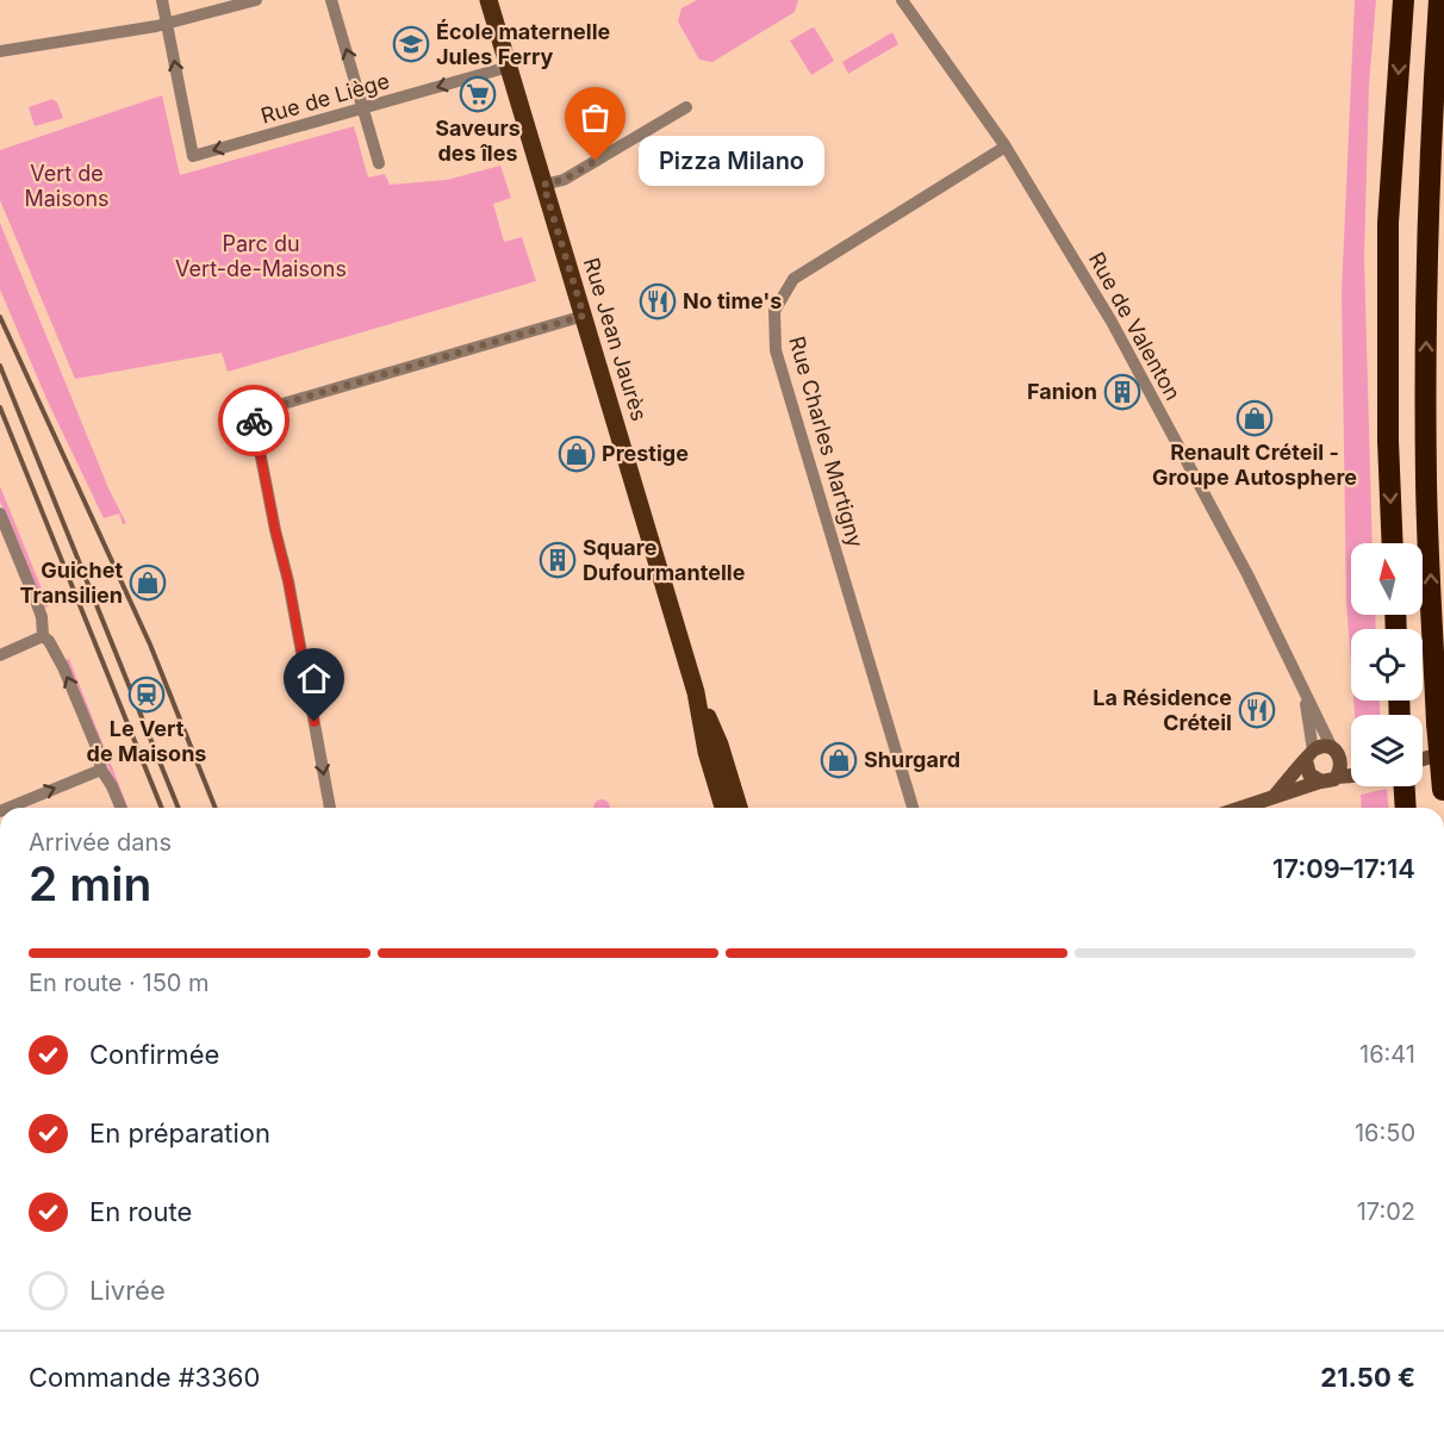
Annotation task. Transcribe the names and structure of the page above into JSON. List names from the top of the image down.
{
  "streets": {
    "main road": ["Rue Jean Jaurès"],
    "street": ["Rue de Liège", "Rue de Valenton", "Rue Charles Martigny"]
  },
  "crossings": [
    ["Rue de Liège", "Rue Jean Jaurès"],
    ["Rue de Valenton", "Rue Charles Martigny"]
  ],
  "parks": ["Vert de Maisons", "Parc du Vert-de-Maisons"],
  "places": {
    "school or university": ["École maternelle Jules Ferry"],
    "supermarket": ["Saveurs des îles"],
    "other": ["Pizza Milano"],
    "restaurant": ["No time's", "La Résidence Créteil"],
    "building": ["Fanion", "Square Dufourmantelle"],
    "shop": [
      "Renault Créteil - Groupe Autosphere",
      "Prestige",
      "Guichet Transilien",
      "Shurgard"
    ],
    "station": ["Le Vert de Maisons"]
  },
  "north": "top",
  "page": {
    "bubble": "Pizza Milano",
    "heading": ["2 min", "Arrivée dans", "17:09–17:14"],
    "panel": ["Commande #3360", "21.50 €"],
    "bar": "En route · 150 m",
    "list": [
      ["Confirmée", "16:41"],
      ["En préparation", "16:50"],
      ["En route", "17:02"],
      "Livrée"
    ]
  }
}
